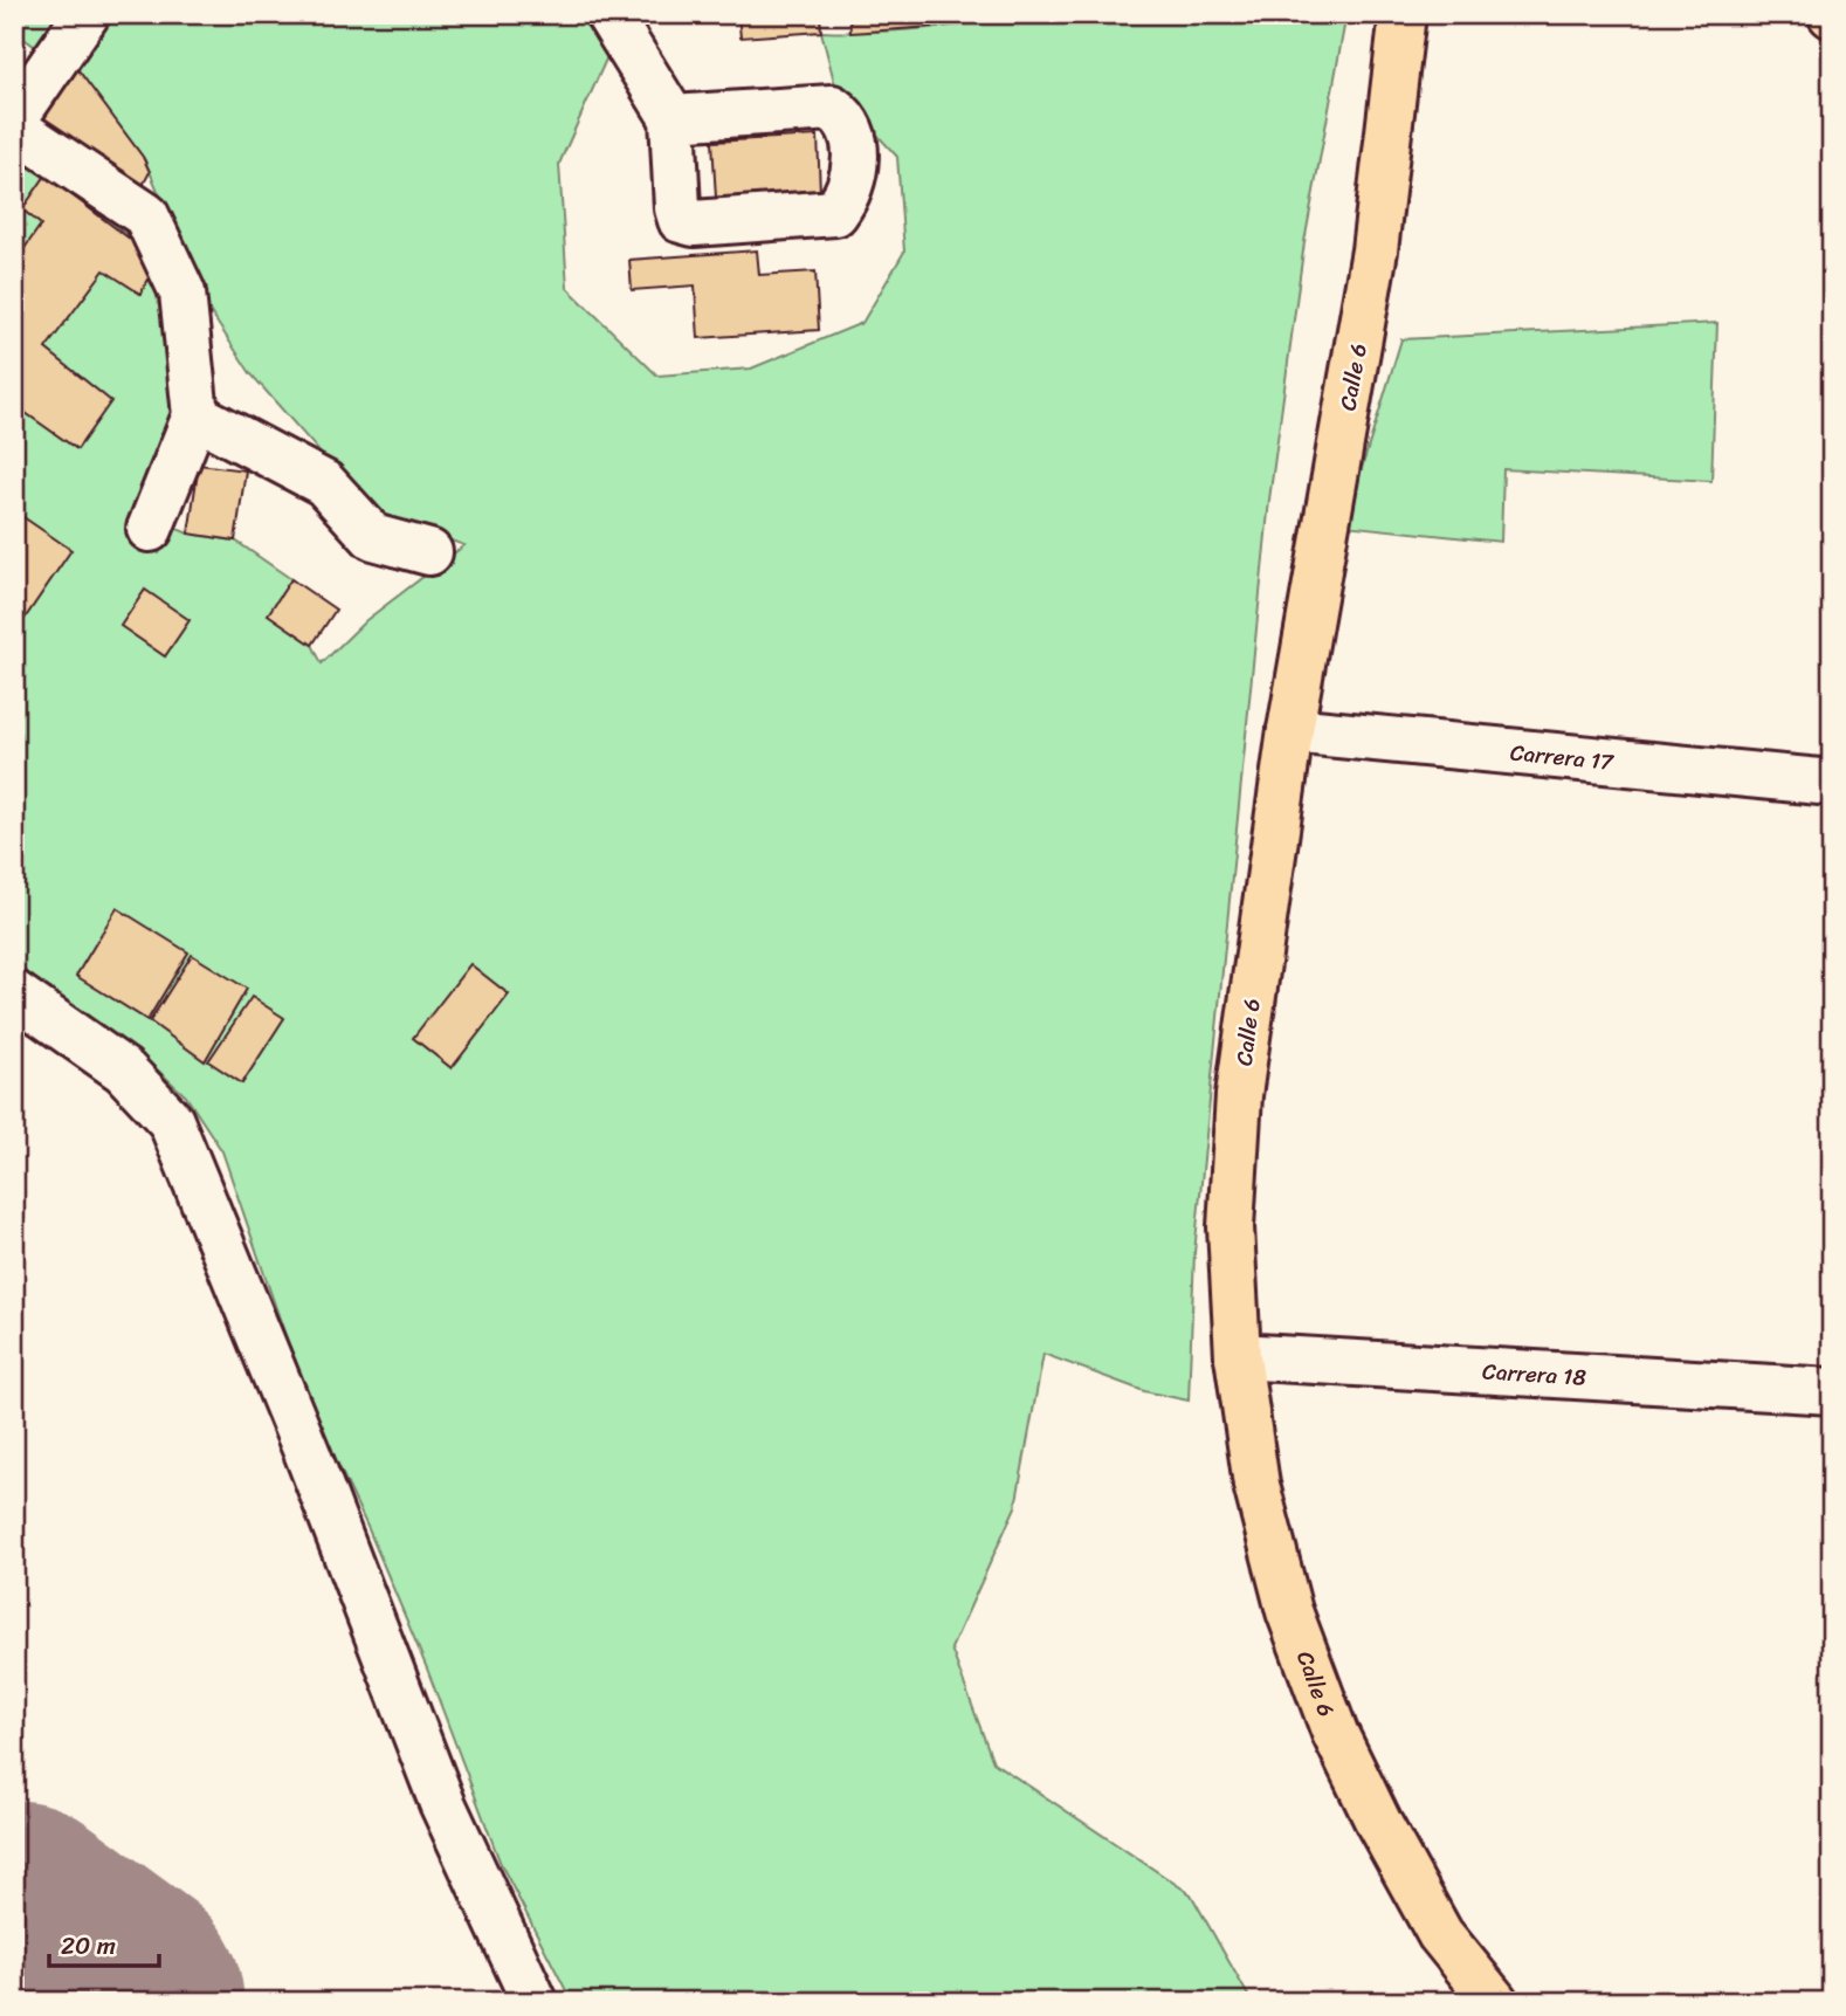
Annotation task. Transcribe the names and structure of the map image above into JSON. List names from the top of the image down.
{
  "streets": {
    "main road": ["Calle 6"],
    "street": ["Carrera 17", "Carrera 18"]
  },
  "crossings": [
    ["Calle 6", "Carrera 17"],
    ["Calle 6", "Carrera 18"]
  ],
  "scale_bar": "20 m"
}
